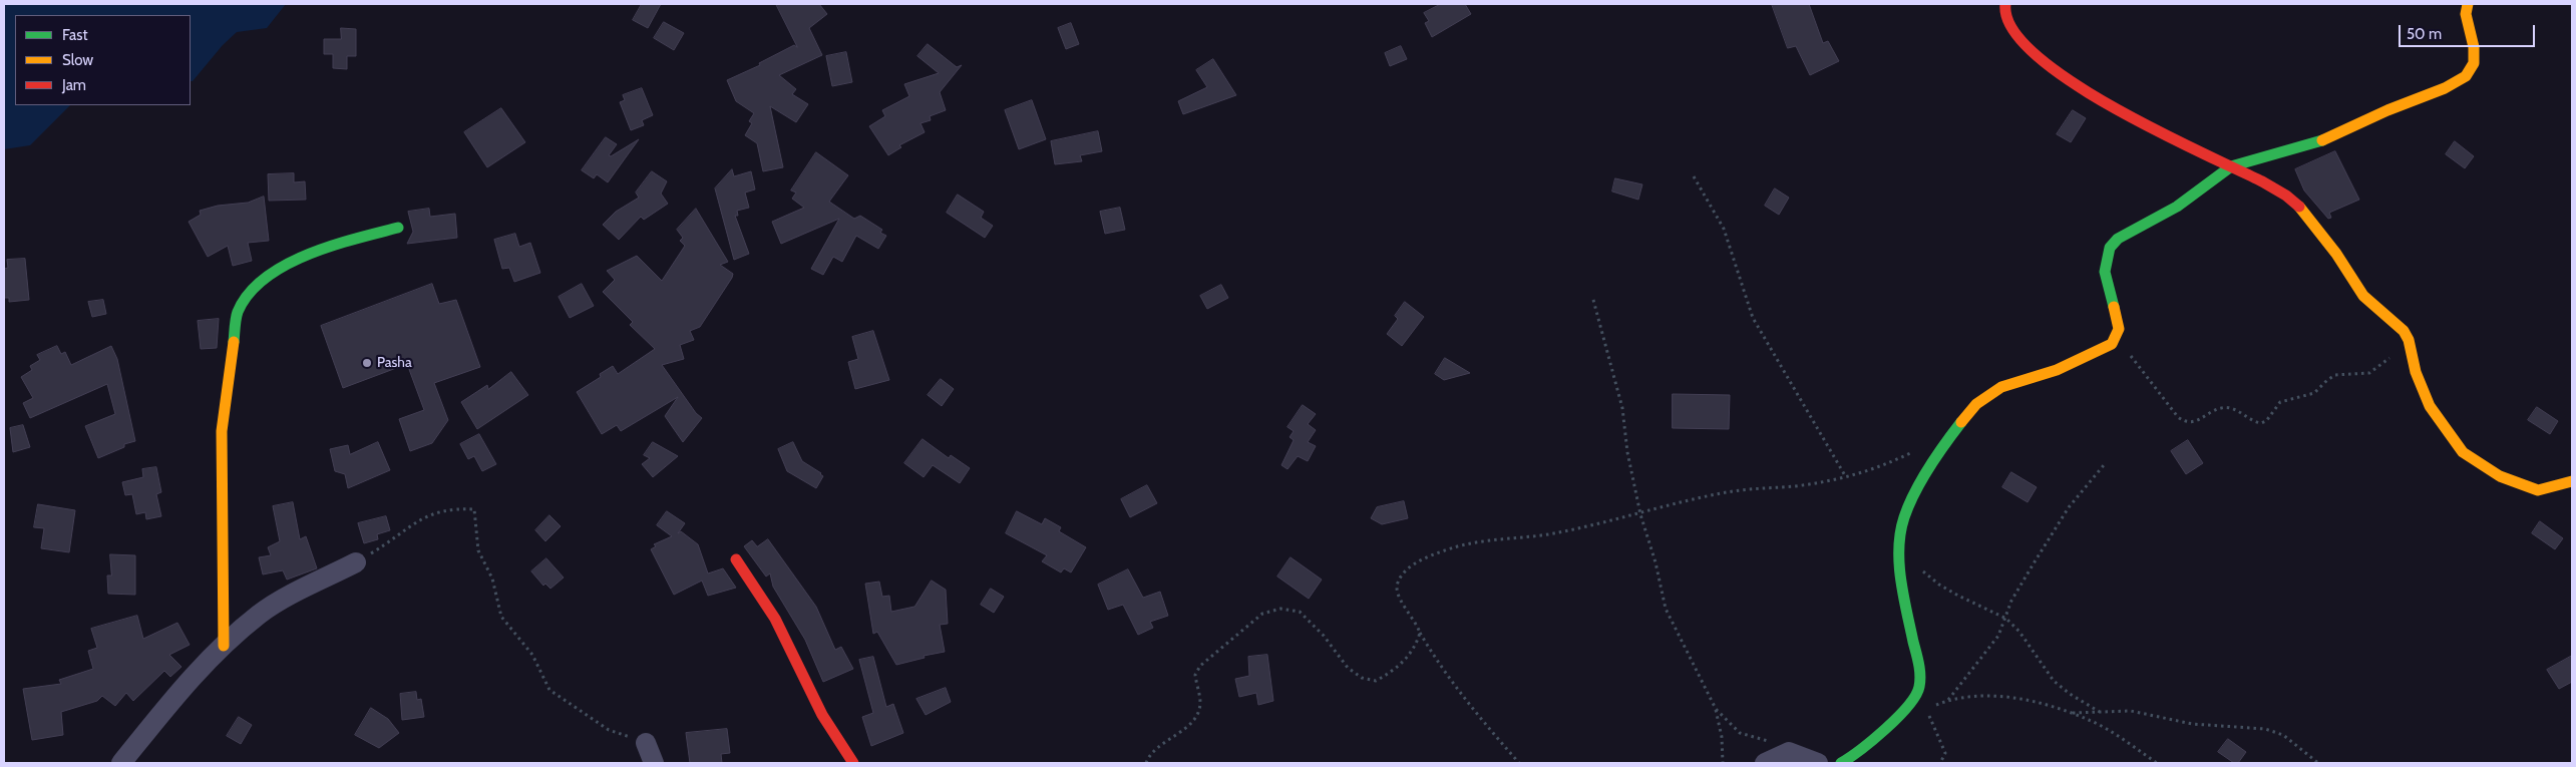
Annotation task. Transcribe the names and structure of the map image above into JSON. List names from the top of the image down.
{
  "places": ["Pasha"],
  "legend": ["Fast", "Slow", "Jam"],
  "scale_bar": "50 m"
}
